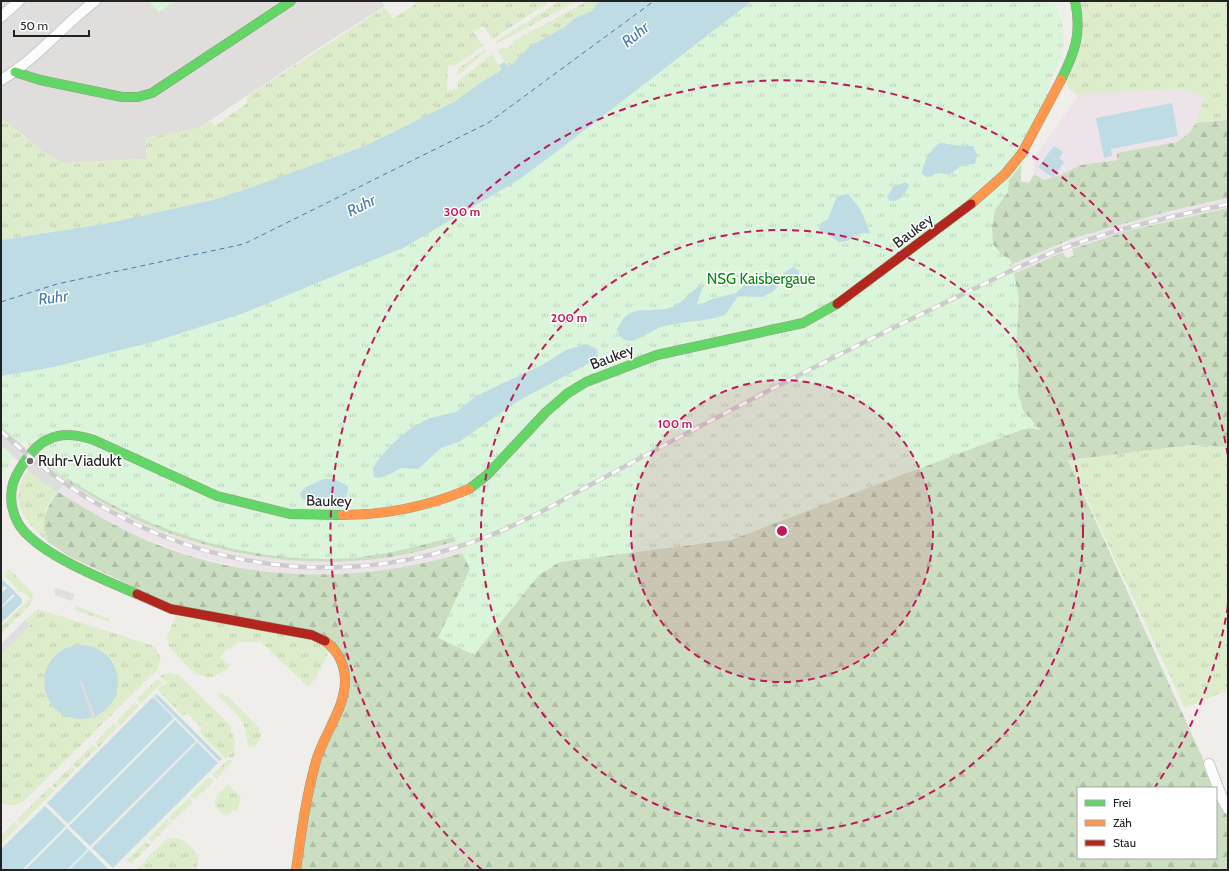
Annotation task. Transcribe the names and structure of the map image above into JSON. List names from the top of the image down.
{
  "streets": {
    "street": ["Baukey"]
  },
  "water": ["Ruhr"],
  "parks": ["NSG Kaisbergaue"],
  "places": ["Ruhr-Viadukt"],
  "legend": ["Frei", "Zäh", "Stau"],
  "scale_bar": "50 m",
  "rings": ["300 m", "200 m", "100 m"]
}
